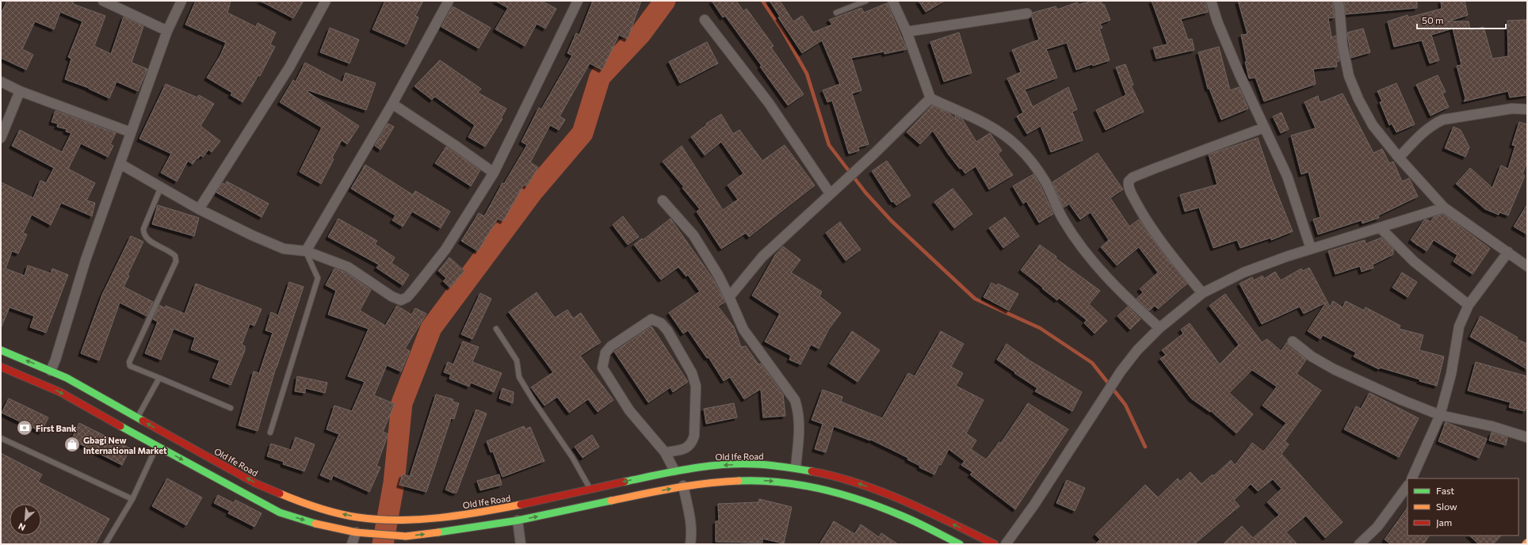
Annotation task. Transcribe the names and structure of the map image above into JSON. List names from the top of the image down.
{
  "streets": {
    "main road": ["Old Ife Road"]
  },
  "places": {
    "bank": ["First Bank"],
    "shop": ["Gbagi New International Market"]
  },
  "legend": ["Fast", "Slow", "Jam"],
  "scale_bar": "50 m",
  "north": "bottom left"
}
